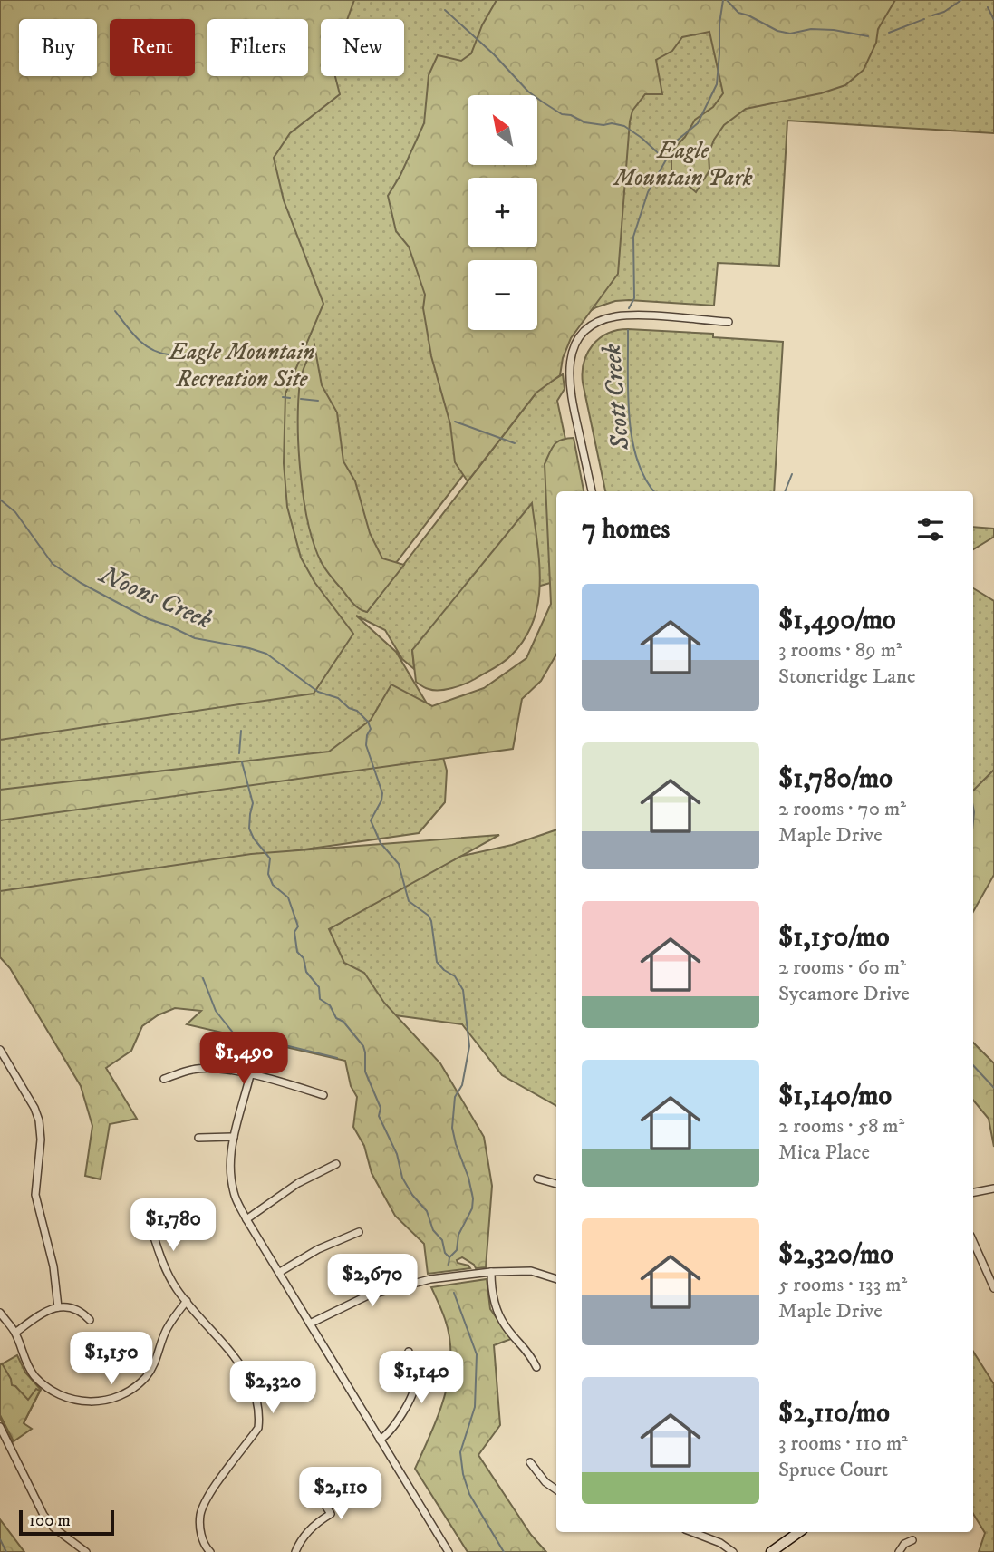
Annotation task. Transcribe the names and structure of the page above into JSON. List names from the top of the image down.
{
  "water": ["Scott Creek", "Noons Creek"],
  "parks": ["Eagle Mountain Park", "Eagle Mountain Recreation Site"],
  "scale_bar": "100 m",
  "north": "top left",
  "page": {
    "chip": [
      "Buy",
      "Rent",
      "Filters",
      "New"
    ],
    "map_buttons": ["+", "−"],
    "heading": "7 homes",
    "list": [
      {
        "name": "$1,490/mo",
        "note": "3 rooms · 89 m² · Stoneridge Lane"
      },
      {
        "name": "$1,780/mo",
        "note": "2 rooms · 70 m² · Maple Drive"
      },
      {
        "name": "$1,150/mo",
        "note": "2 rooms · 60 m² · Sycamore Drive"
      },
      {
        "name": "$1,140/mo",
        "note": "2 rooms · 58 m² · Mica Place"
      },
      {
        "name": "$2,320/mo",
        "note": "5 rooms · 133 m² · Maple Drive"
      },
      {
        "name": "$2,110/mo",
        "note": "3 rooms · 110 m² · Spruce Court"
      }
    ],
    "price": [
      "$1,490",
      "$1,780",
      "$2,670",
      "$1,150",
      "$1,140",
      "$2,320",
      "$2,110"
    ],
    "scale": "100 m"
  }
}
